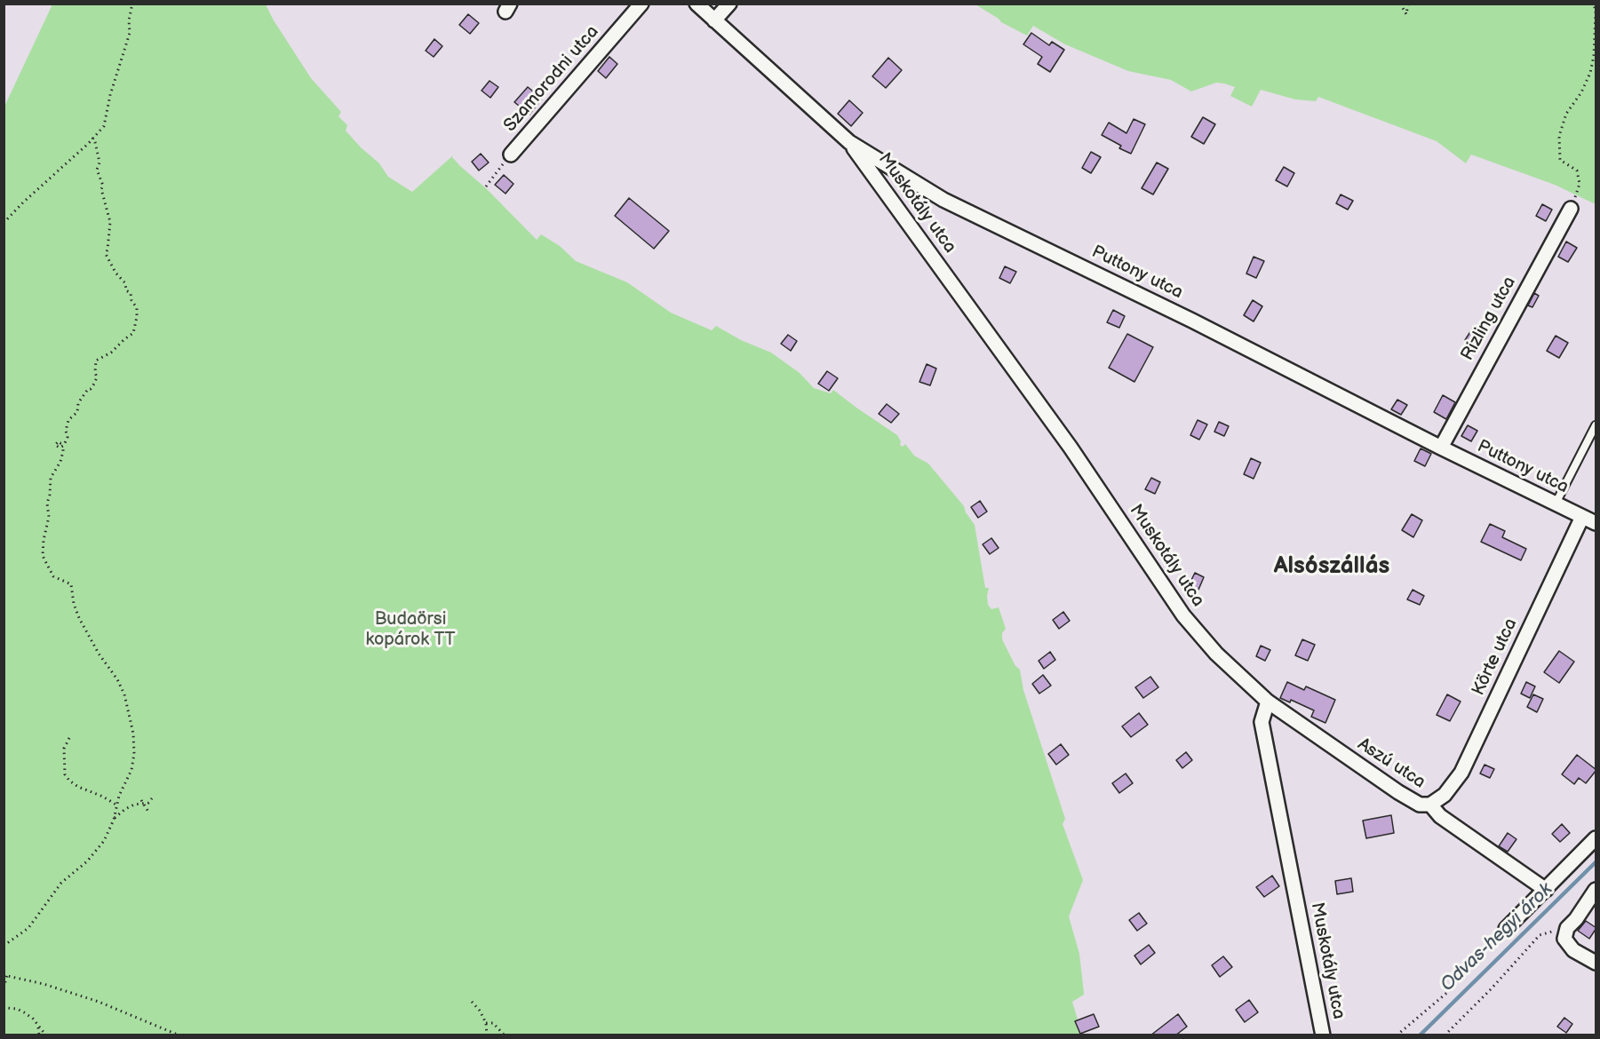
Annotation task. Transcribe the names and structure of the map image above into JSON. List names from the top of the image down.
{
  "streets": {
    "street": [
      "Szamorodni utca",
      "Muskotály utca",
      "Puttony utca",
      "Rizling utca",
      "Körte utca",
      "Aszú utca"
    ]
  },
  "crossings": [
    ["Muskotály utca", "Puttony utca"],
    ["Muskotály utca", "Aszú utca"],
    ["Puttony utca", "Rizling utca"],
    ["Puttony utca", "Körte utca"],
    ["Körte utca", "Aszú utca"]
  ],
  "districts": ["Alsószállás"],
  "water": ["Odvas-hegyi árok"],
  "parks": ["Budaörsi kopárok TT"]
}
